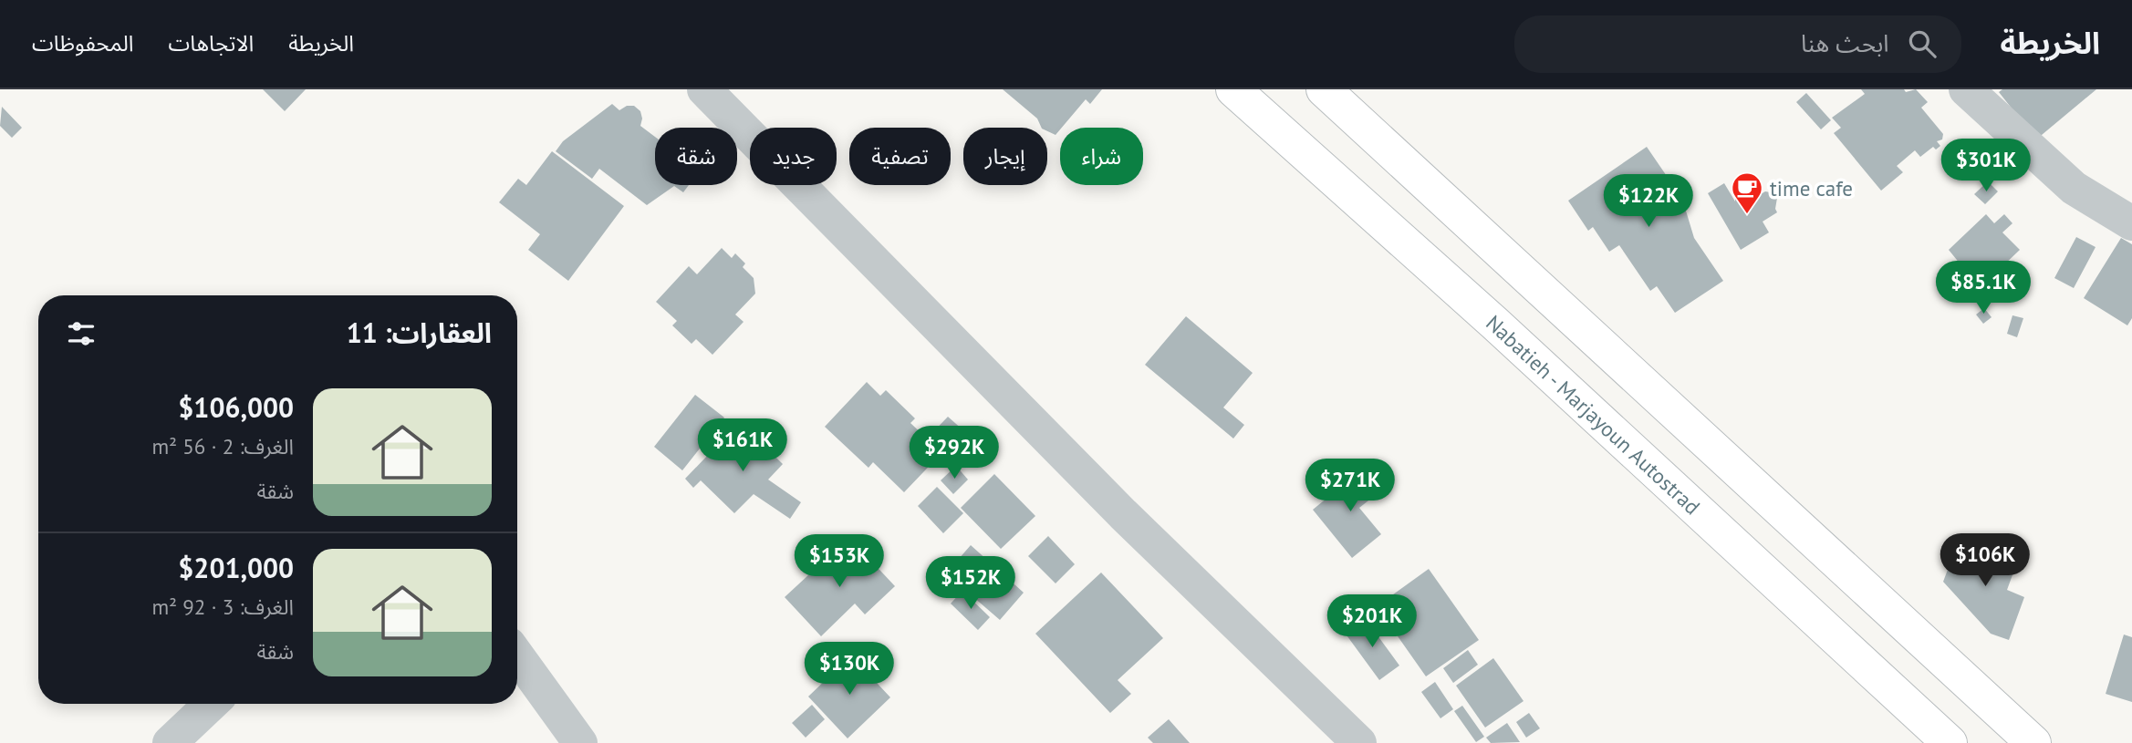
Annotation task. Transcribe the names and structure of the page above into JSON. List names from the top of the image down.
{
  "streets": {
    "highway": ["Nabatieh - Marjayoun Autostrad"]
  },
  "places": {
    "cafe": ["time cafe"]
  },
  "page": {
    "header": "الخريطة",
    "search": "ابحث هنا",
    "nav": ["الخريطة", "الاتجاهات", "المحفوظات"],
    "chip": [
      "شراء",
      "إيجار",
      "تصفية",
      "جديد",
      "شقة"
    ],
    "price": [
      "$301K",
      "$122K",
      "$85.1K",
      "$161K",
      "$292K",
      "$271K",
      "$106K",
      "$153K",
      "$152K",
      "$201K",
      "$130K"
    ],
    "heading": "العقارات: 11",
    "list": [
      {
        "name": "$106,000",
        "note": "الغرف: 2 · 56 m² · شقة"
      },
      {
        "name": "$201,000",
        "note": "الغرف: 3 · 92 m² · شقة"
      }
    ]
  }
}
